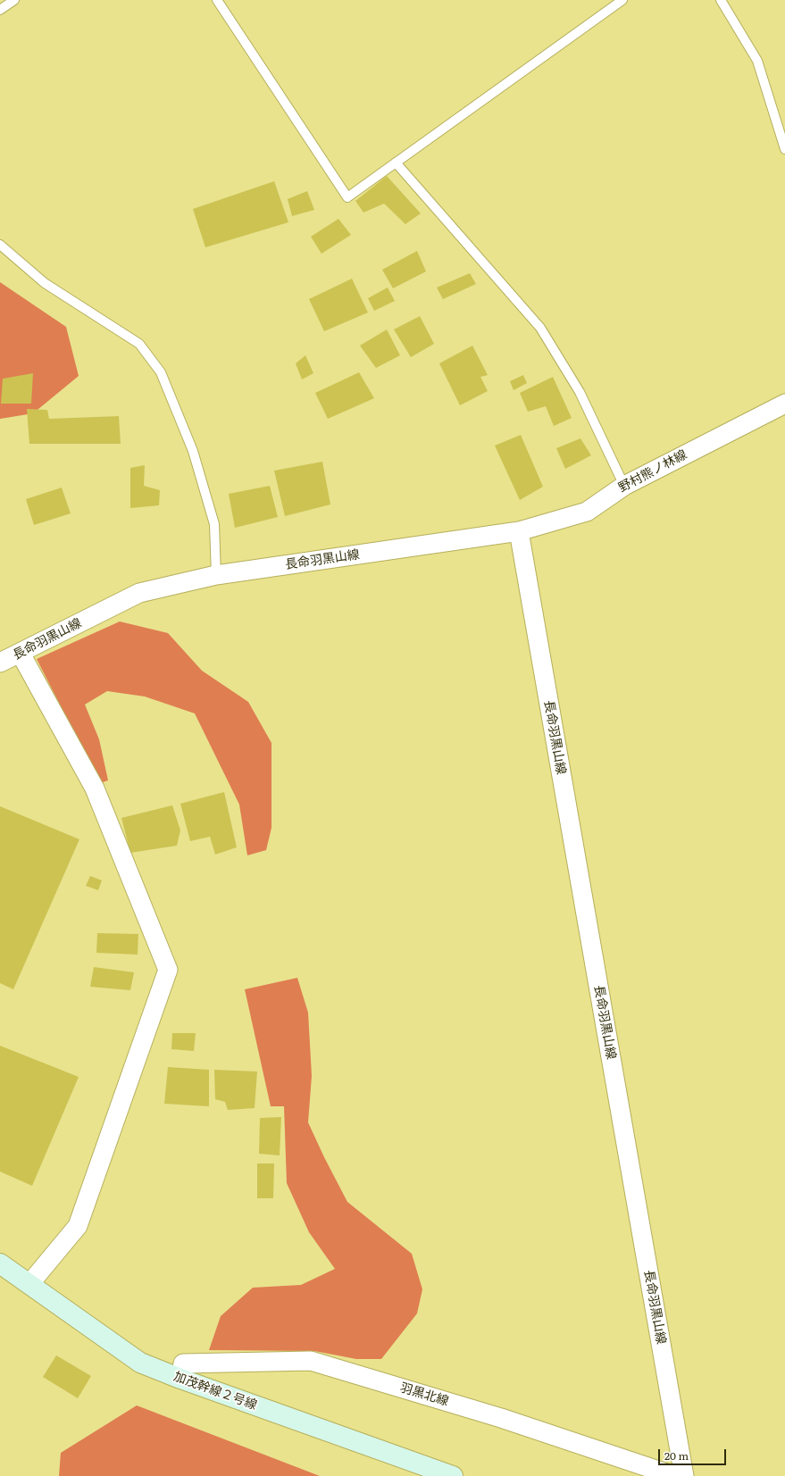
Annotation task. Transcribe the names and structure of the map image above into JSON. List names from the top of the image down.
{
  "streets": {
    "street": [
      "野村熊ノ林線",
      "長命羽黒山線",
      "加茂幹線２号線",
      "羽黒北線"
    ]
  },
  "crossings": [
    ["野村熊ノ林線", "長命羽黒山線"],
    ["加茂幹線２号線", "羽黒北線"]
  ],
  "scale_bar": "20 m"
}
